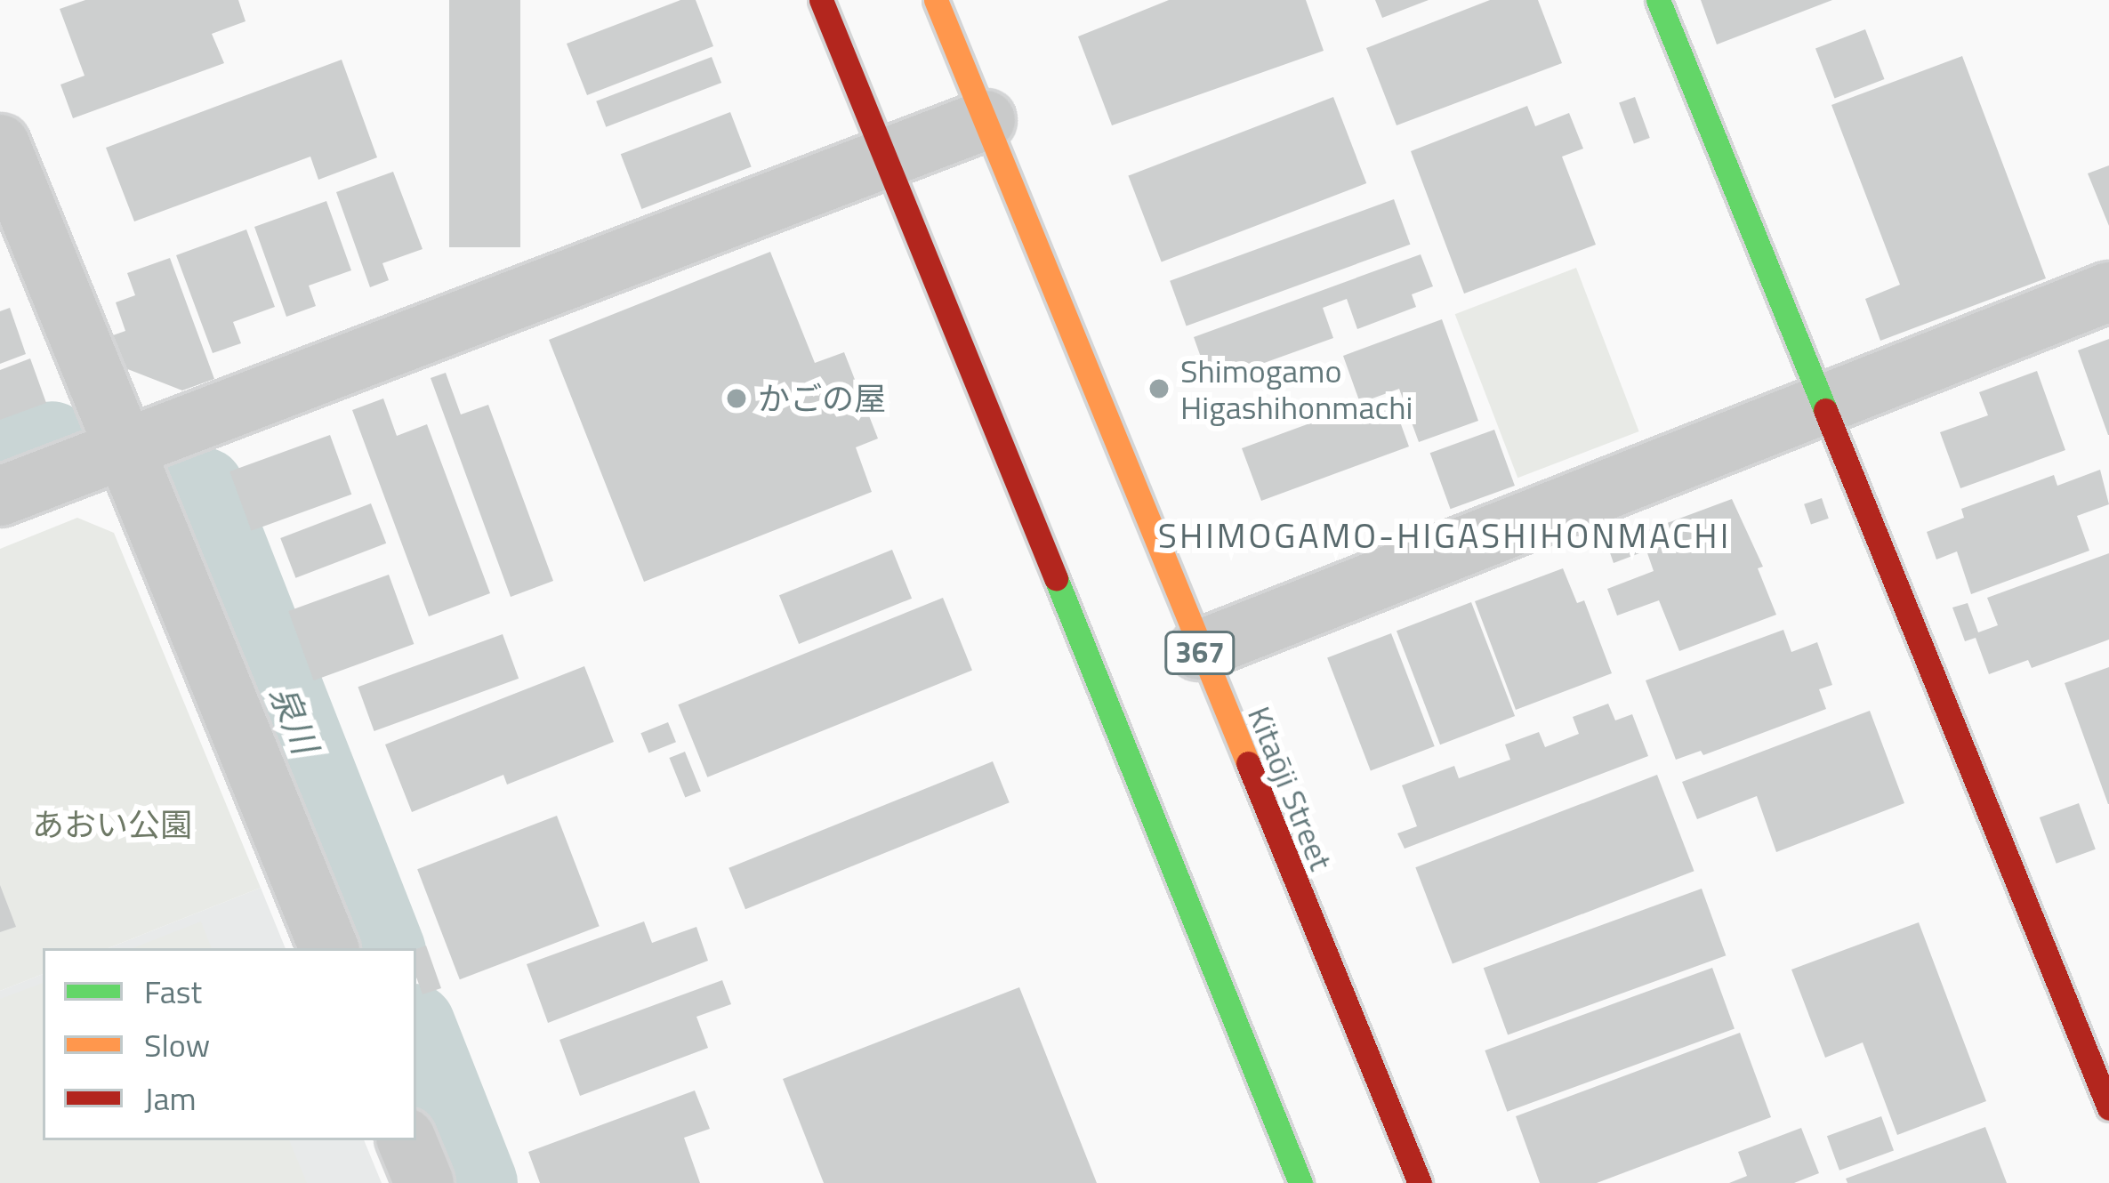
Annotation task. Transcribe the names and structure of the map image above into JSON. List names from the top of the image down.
{
  "streets": {
    "main road": ["367", "Kitaōji Street"]
  },
  "crossings": [
    ["367", "Kitaōji Street"]
  ],
  "districts": ["SHIMOGAMO-HIGASHIHONMACHI"],
  "water": ["泉川"],
  "parks": ["あおい公園"],
  "places": ["Shimogamo Higashihonmachi", "かごの屋"],
  "legend": ["Fast", "Slow", "Jam"]
}
